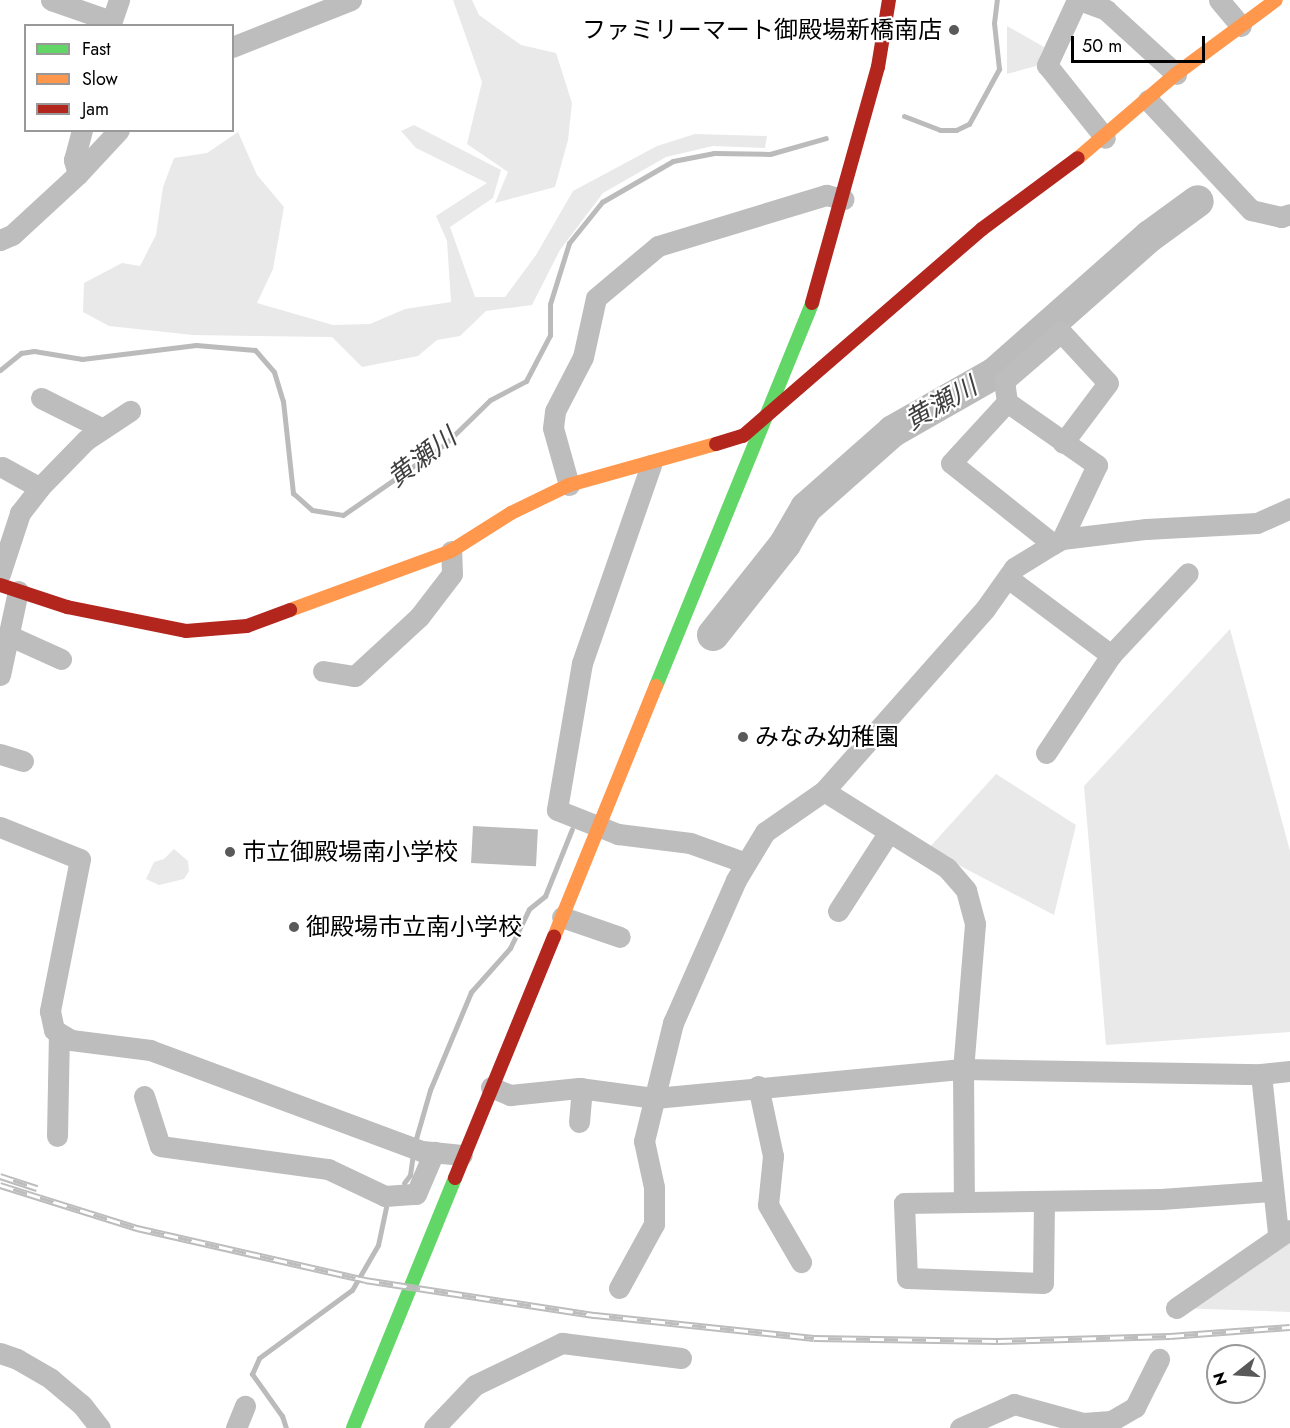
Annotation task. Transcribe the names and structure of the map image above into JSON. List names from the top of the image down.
{
  "water": ["黄瀬川"],
  "places": [
    "ファミリーマート御殿場新橋南店",
    "みなみ幼稚園",
    "市立御殿場南小学校",
    "御殿場市立南小学校"
  ],
  "legend": ["Fast", "Slow", "Jam"],
  "scale_bar": "50 m",
  "north": "left"
}
